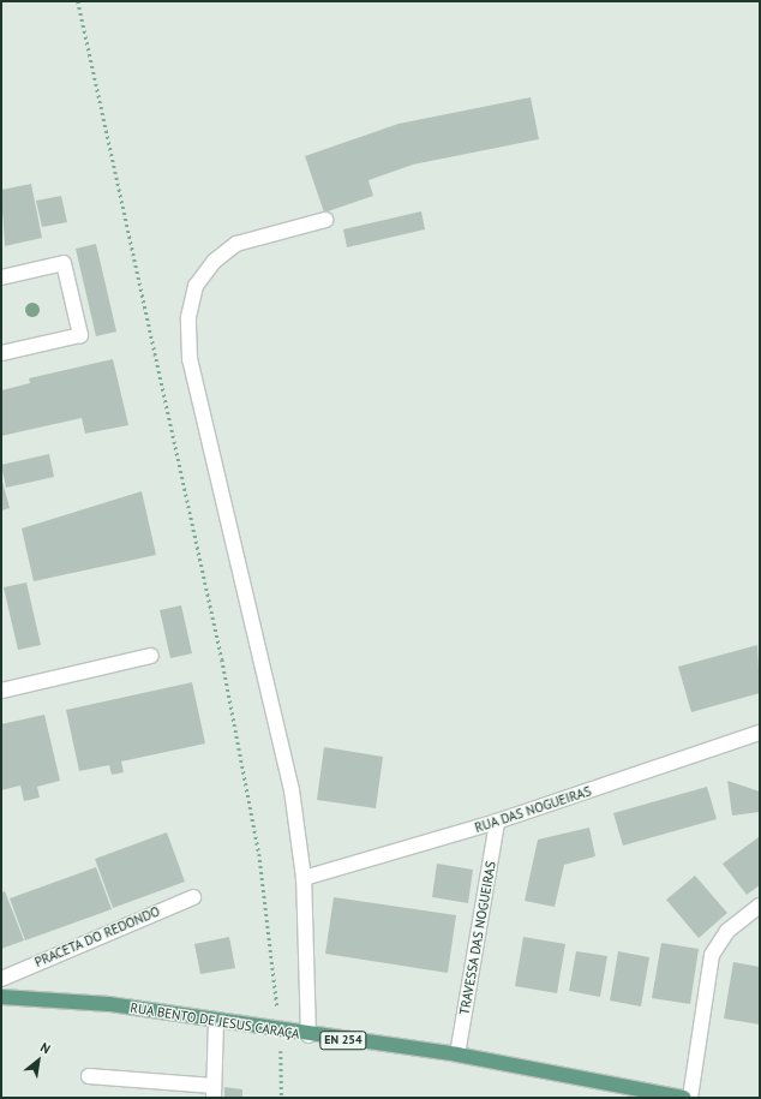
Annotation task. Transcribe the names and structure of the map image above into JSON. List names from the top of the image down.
{
  "streets": {
    "main road": ["RUA BENTO DE JESUS CARAÇA", "EN 254"],
    "street": ["RUA DAS NOGUEIRAS", "PRACETA DO REDONDO", "TRAVESSA DAS NOGUEIRAS"]
  },
  "crossings": [
    ["RUA DAS NOGUEIRAS", "TRAVESSA DAS NOGUEIRAS"],
    ["TRAVESSA DAS NOGUEIRAS", "RUA BENTO DE JESUS CARAÇA"]
  ],
  "north": "top right"
}
